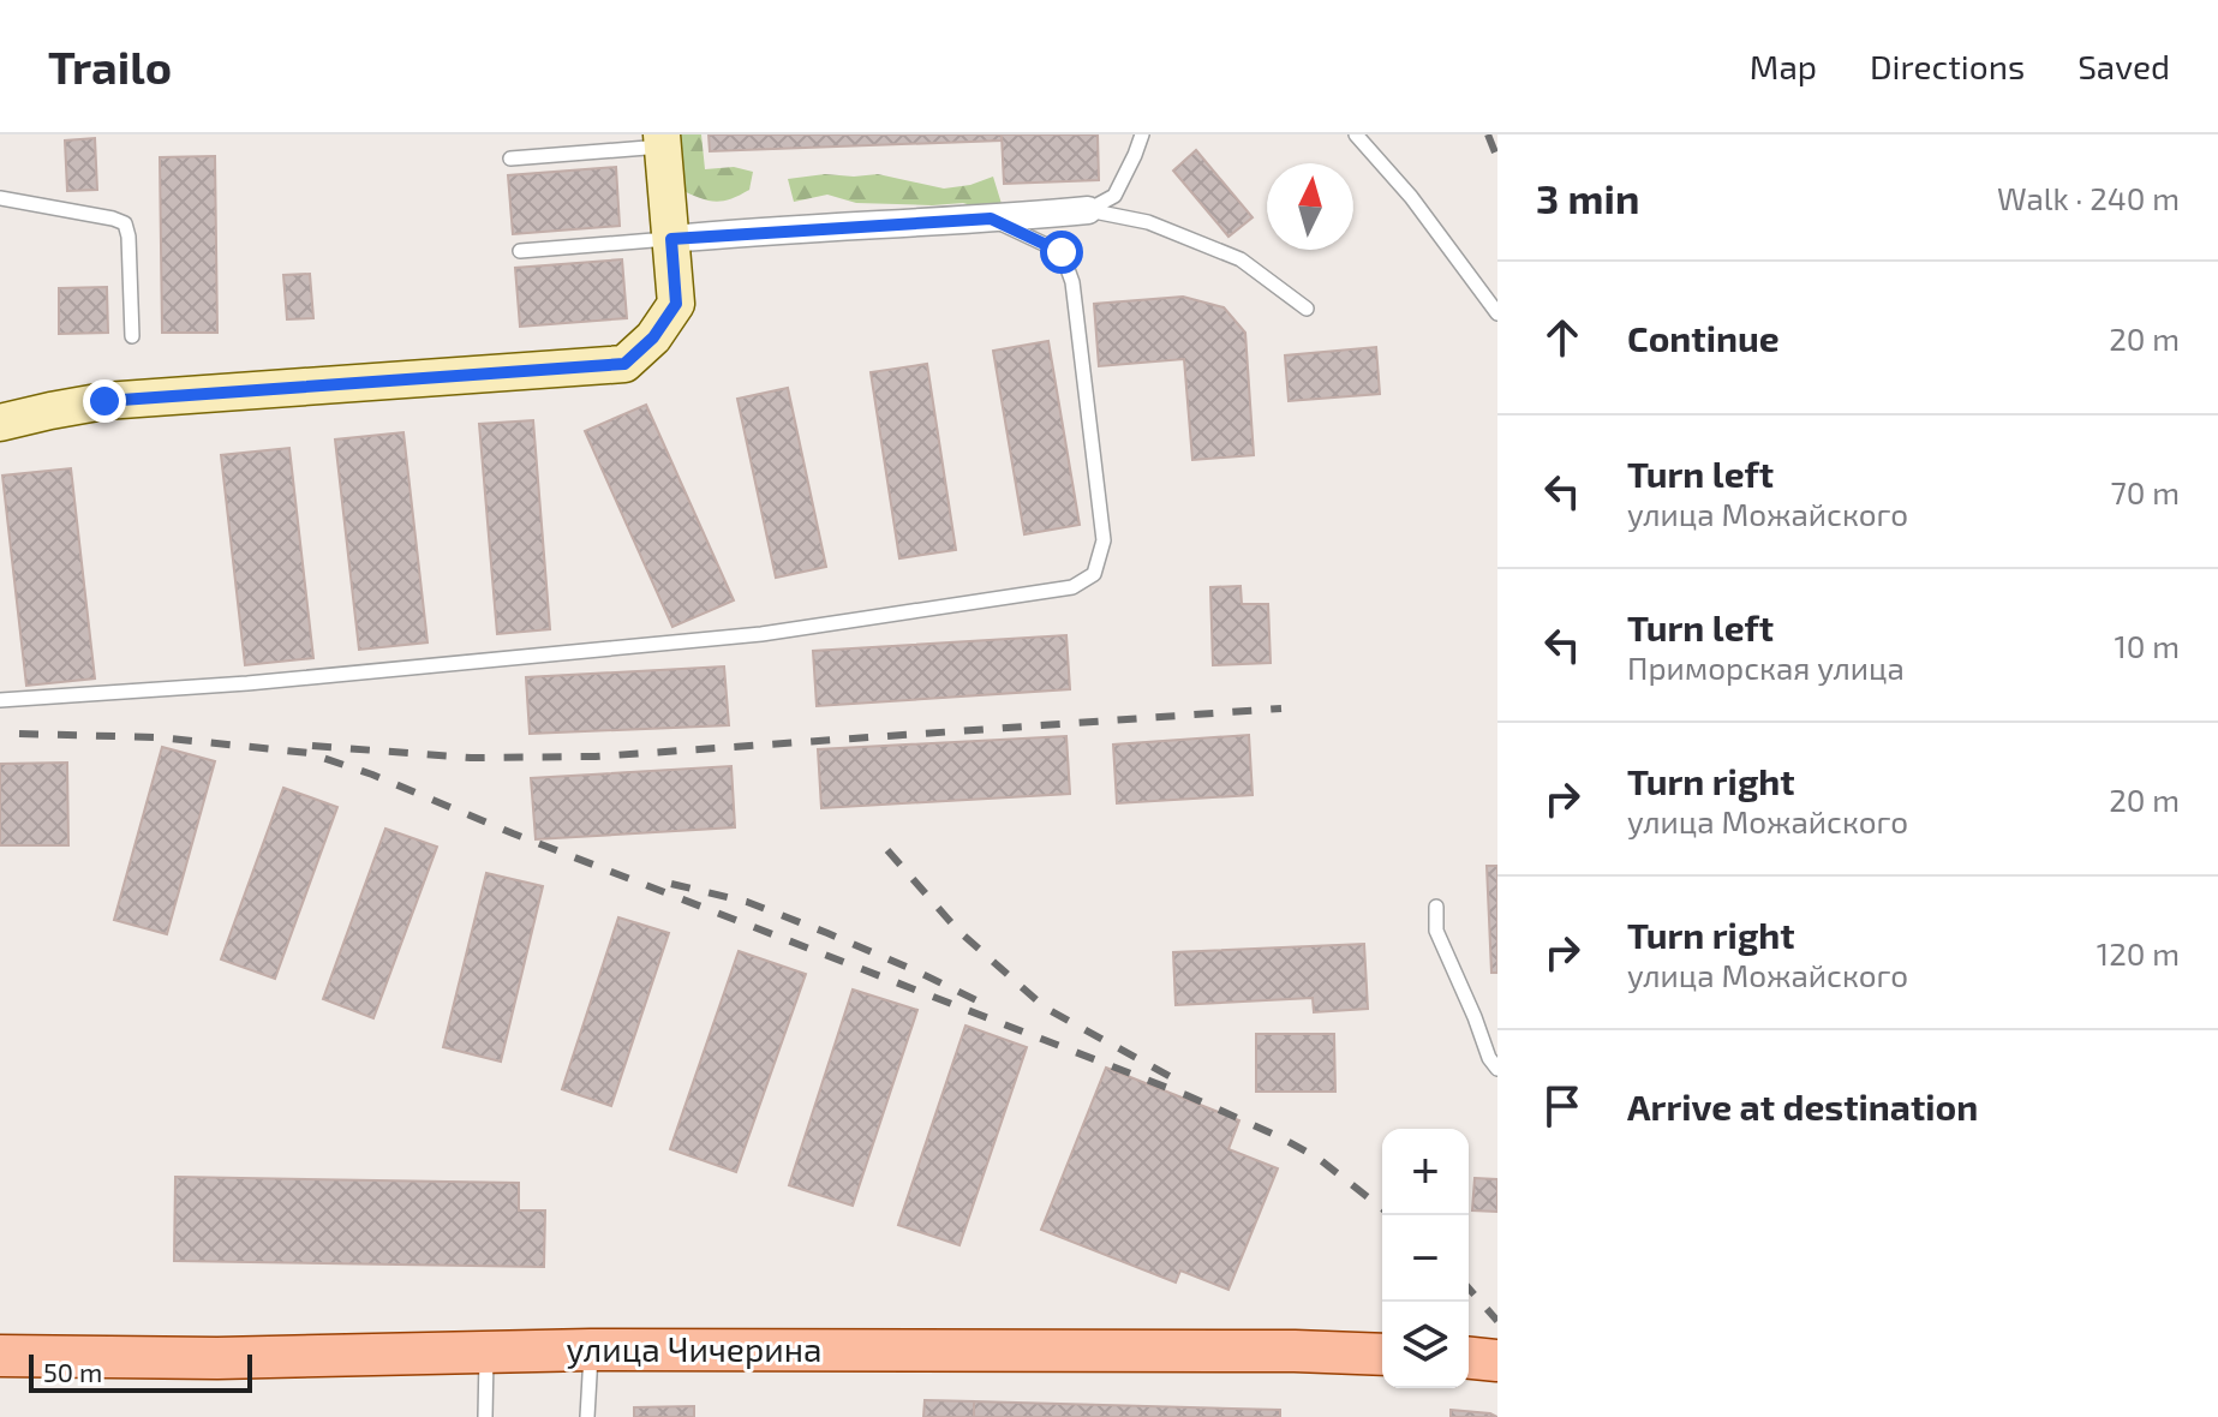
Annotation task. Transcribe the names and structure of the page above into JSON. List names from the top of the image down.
{
  "streets": {
    "main road": ["улица Чичерина"]
  },
  "scale_bar": "50 m",
  "north": "top",
  "page": {
    "header": "Trailo",
    "nav": ["Map", "Directions", "Saved"],
    "heading": ["3 min", "Walk · 240 m"],
    "list": [
      ["Continue", "20 m"],
      ["Turn left", "улица Можайского", "70 m"],
      ["Turn left", "Приморская улица", "10 m"],
      ["Turn right", "улица Можайского", "20 m"],
      ["Turn right", "улица Можайского", "120 m"],
      "Arrive at destination"
    ],
    "map_buttons": ["+", "−"],
    "scale": "50 m"
  }
}
